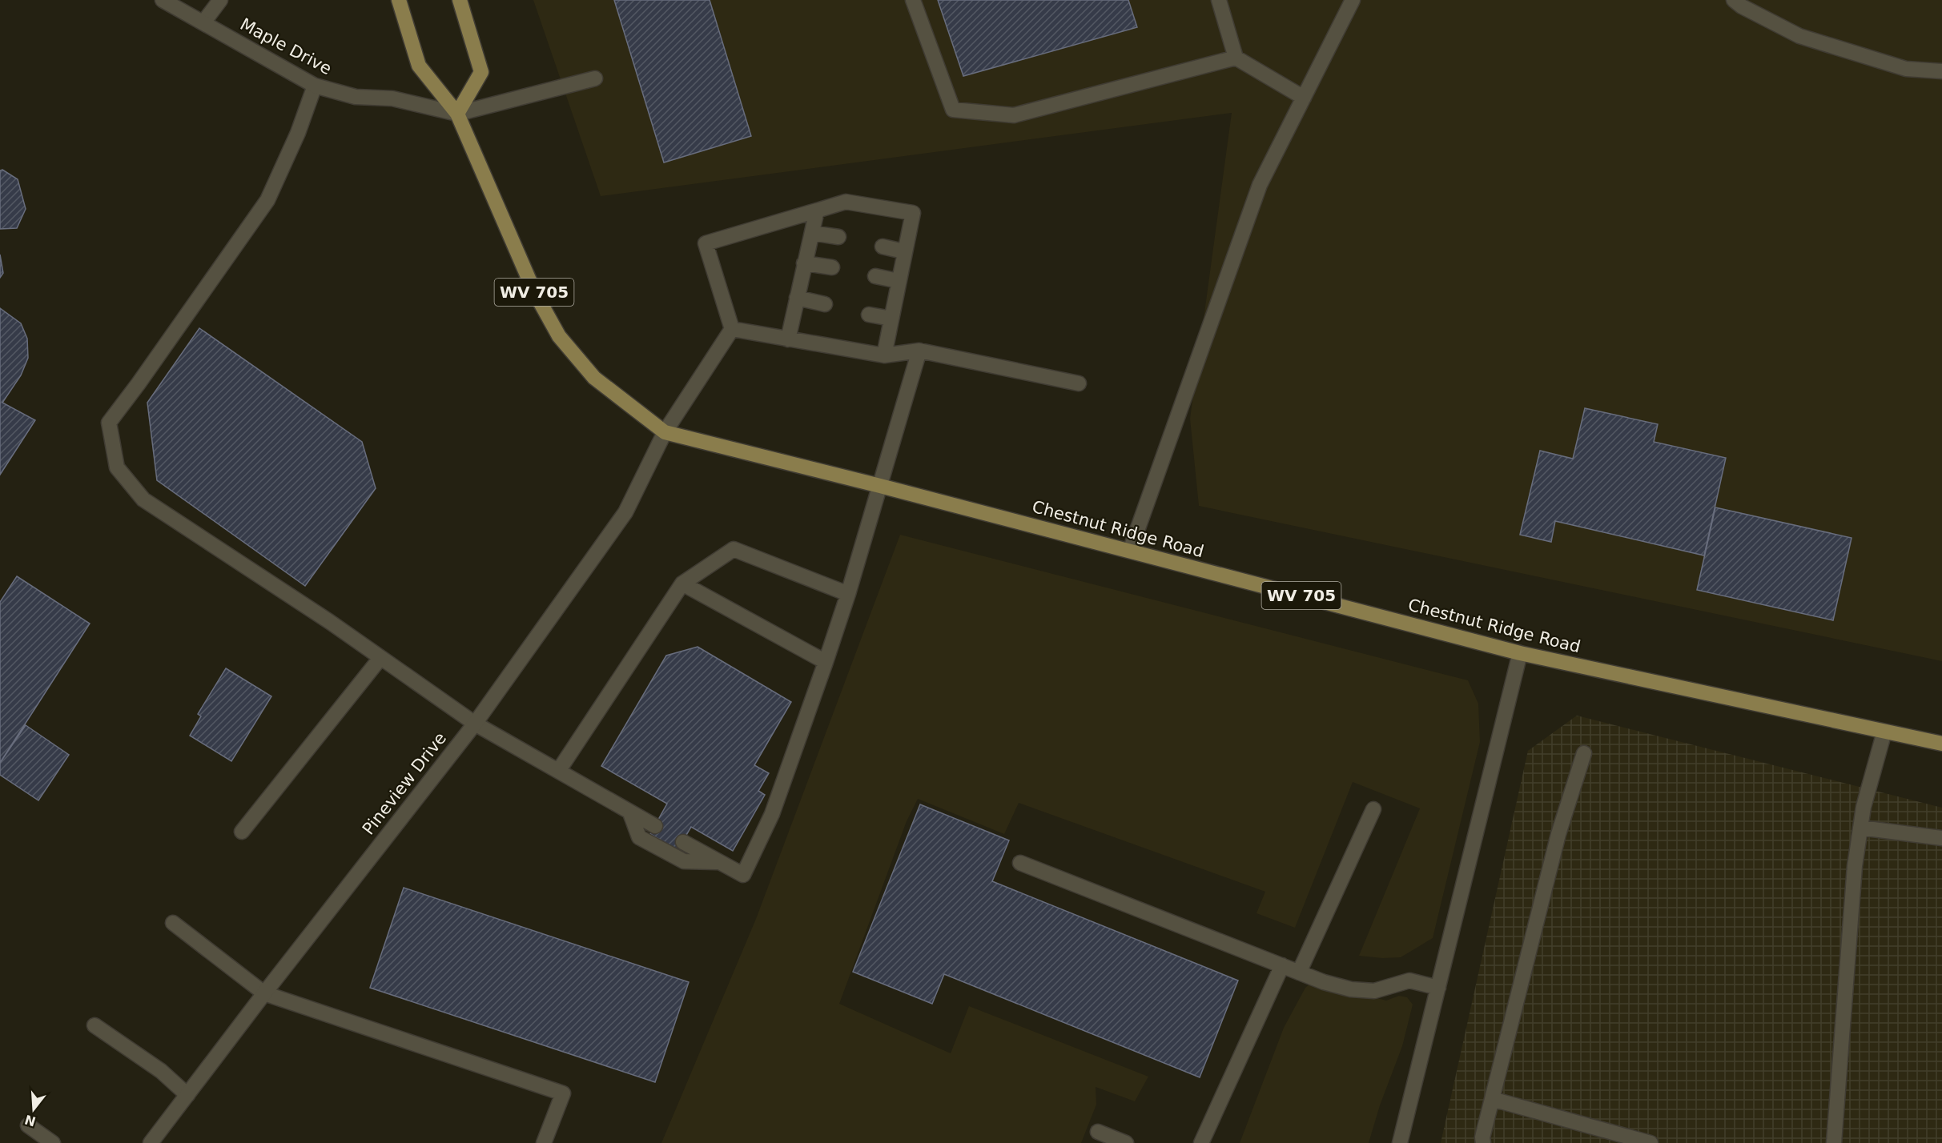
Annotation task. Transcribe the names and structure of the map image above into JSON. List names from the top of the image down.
{
  "streets": {
    "main road": ["WV 705", "Chestnut Ridge Road"],
    "street": ["Maple Drive", "Pineview Drive"]
  },
  "crossings": [
    ["Maple Drive", "Chestnut Ridge Road"],
    ["Chestnut Ridge Road", "Pineview Drive"]
  ],
  "north": "bottom"
}
